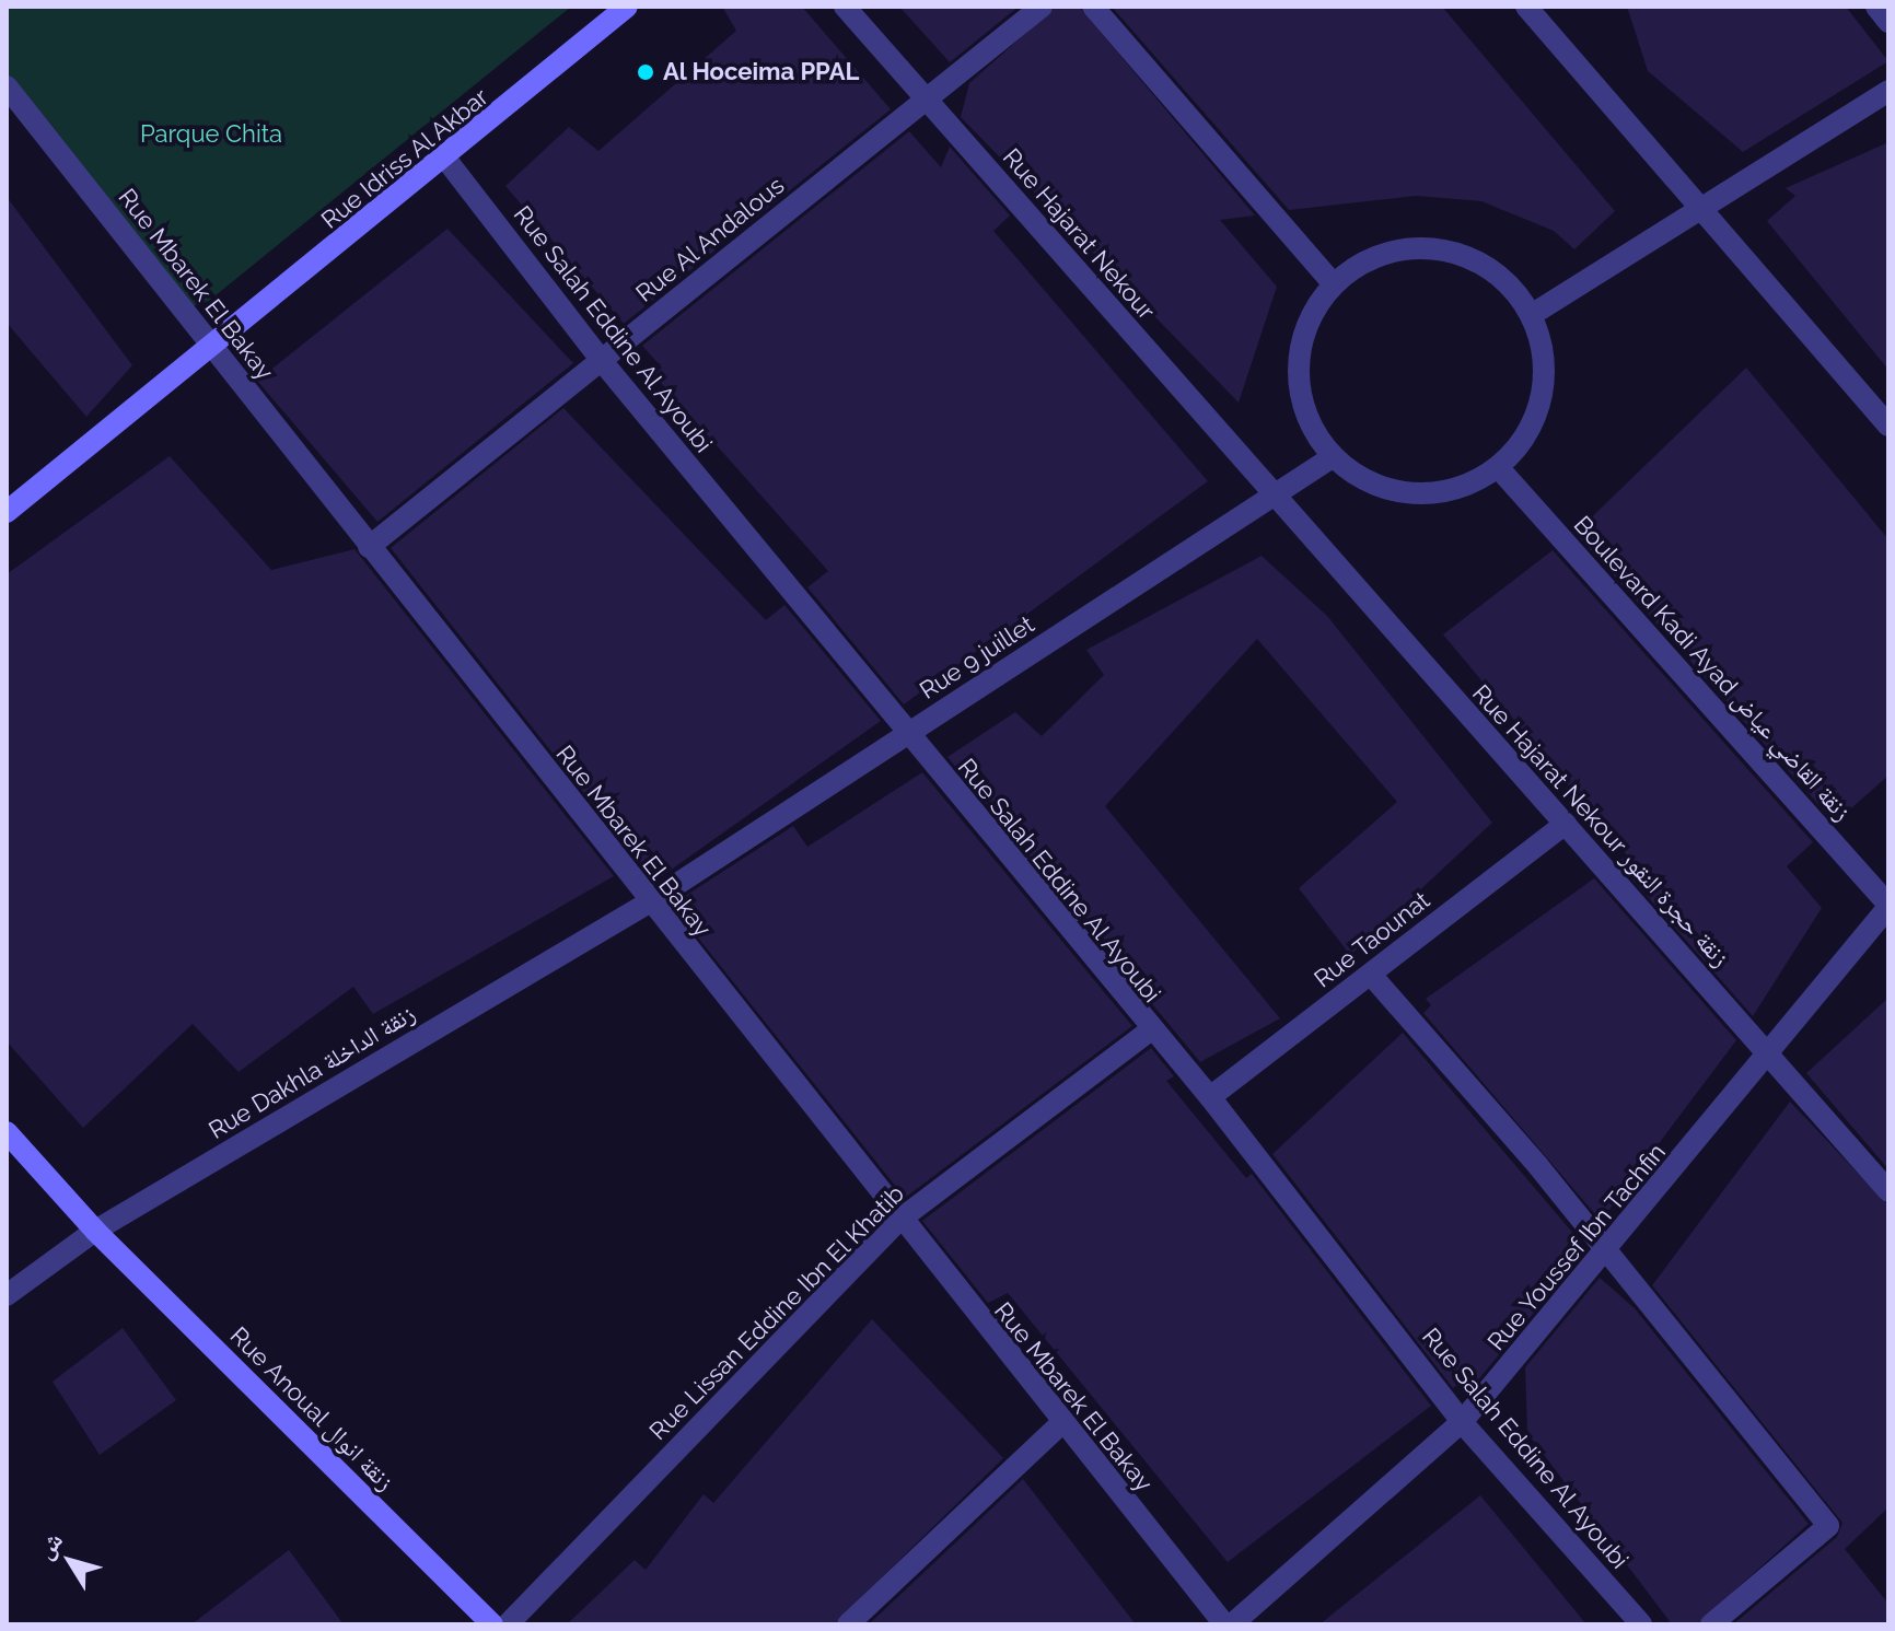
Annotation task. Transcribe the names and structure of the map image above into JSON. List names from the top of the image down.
{
  "streets": {
    "street": [
      "Rue Idriss Al Akbar",
      "Rue Hajarat Nekour",
      "Rue Al Andalous",
      "Rue Mbarek El Bakay",
      "Rue Salah Eddine Al Ayoubi",
      "Rue 9 juillet",
      "Boulevard Kadi Ayad زنقة القاضي عياض",
      "Rue Hajarat Nekour زنقة حجرة النقور",
      "Rue Taounat",
      "Rue Dakhla زنقة الداخلة",
      "Rue Youssef Ibn Tachfin",
      "Rue Lissan Eddine Ibn El Khatib",
      "Rue Anoual زنقة انوال"
    ]
  },
  "crossings": [
    ["Rue Idriss Al Akbar", "Rue Mbarek El Bakay"],
    ["Rue Idriss Al Akbar", "Rue Salah Eddine Al Ayoubi"],
    ["Rue Hajarat Nekour", "Rue Al Andalous"],
    ["Rue Hajarat Nekour", "Rue 9 juillet"],
    ["Rue Hajarat Nekour", "Rue Hajarat Nekour زنقة حجرة النقور"],
    ["Rue Al Andalous", "Rue Mbarek El Bakay"],
    ["Rue Al Andalous", "Rue Salah Eddine Al Ayoubi"],
    ["Rue Mbarek El Bakay", "Rue 9 juillet"],
    ["Rue Mbarek El Bakay", "Rue Dakhla زنقة الداخلة"],
    ["Rue Mbarek El Bakay", "Rue Lissan Eddine Ibn El Khatib"],
    ["Rue Salah Eddine Al Ayoubi", "Rue 9 juillet"],
    ["Rue Salah Eddine Al Ayoubi", "Rue Taounat"],
    ["Rue Salah Eddine Al Ayoubi", "Rue Youssef Ibn Tachfin"],
    ["Rue Salah Eddine Al Ayoubi", "Rue Lissan Eddine Ibn El Khatib"],
    ["Rue 9 juillet", "Boulevard Kadi Ayad زنقة القاضي عياض"],
    ["Rue 9 juillet", "Rue Hajarat Nekour زنقة حجرة النقور"],
    ["Rue 9 juillet", "Rue Dakhla زنقة الداخلة"],
    ["Boulevard Kadi Ayad زنقة القاضي عياض", "Rue Youssef Ibn Tachfin"],
    ["Rue Hajarat Nekour زنقة حجرة النقور", "Rue Taounat"],
    ["Rue Hajarat Nekour زنقة حجرة النقور", "Rue Youssef Ibn Tachfin"],
    ["Rue Dakhla زنقة الداخلة", "Rue Anoual زنقة انوال"]
  ],
  "parks": ["Parque Chita"],
  "places": ["Al Hoceima PPAL"],
  "north": "top left"
}
